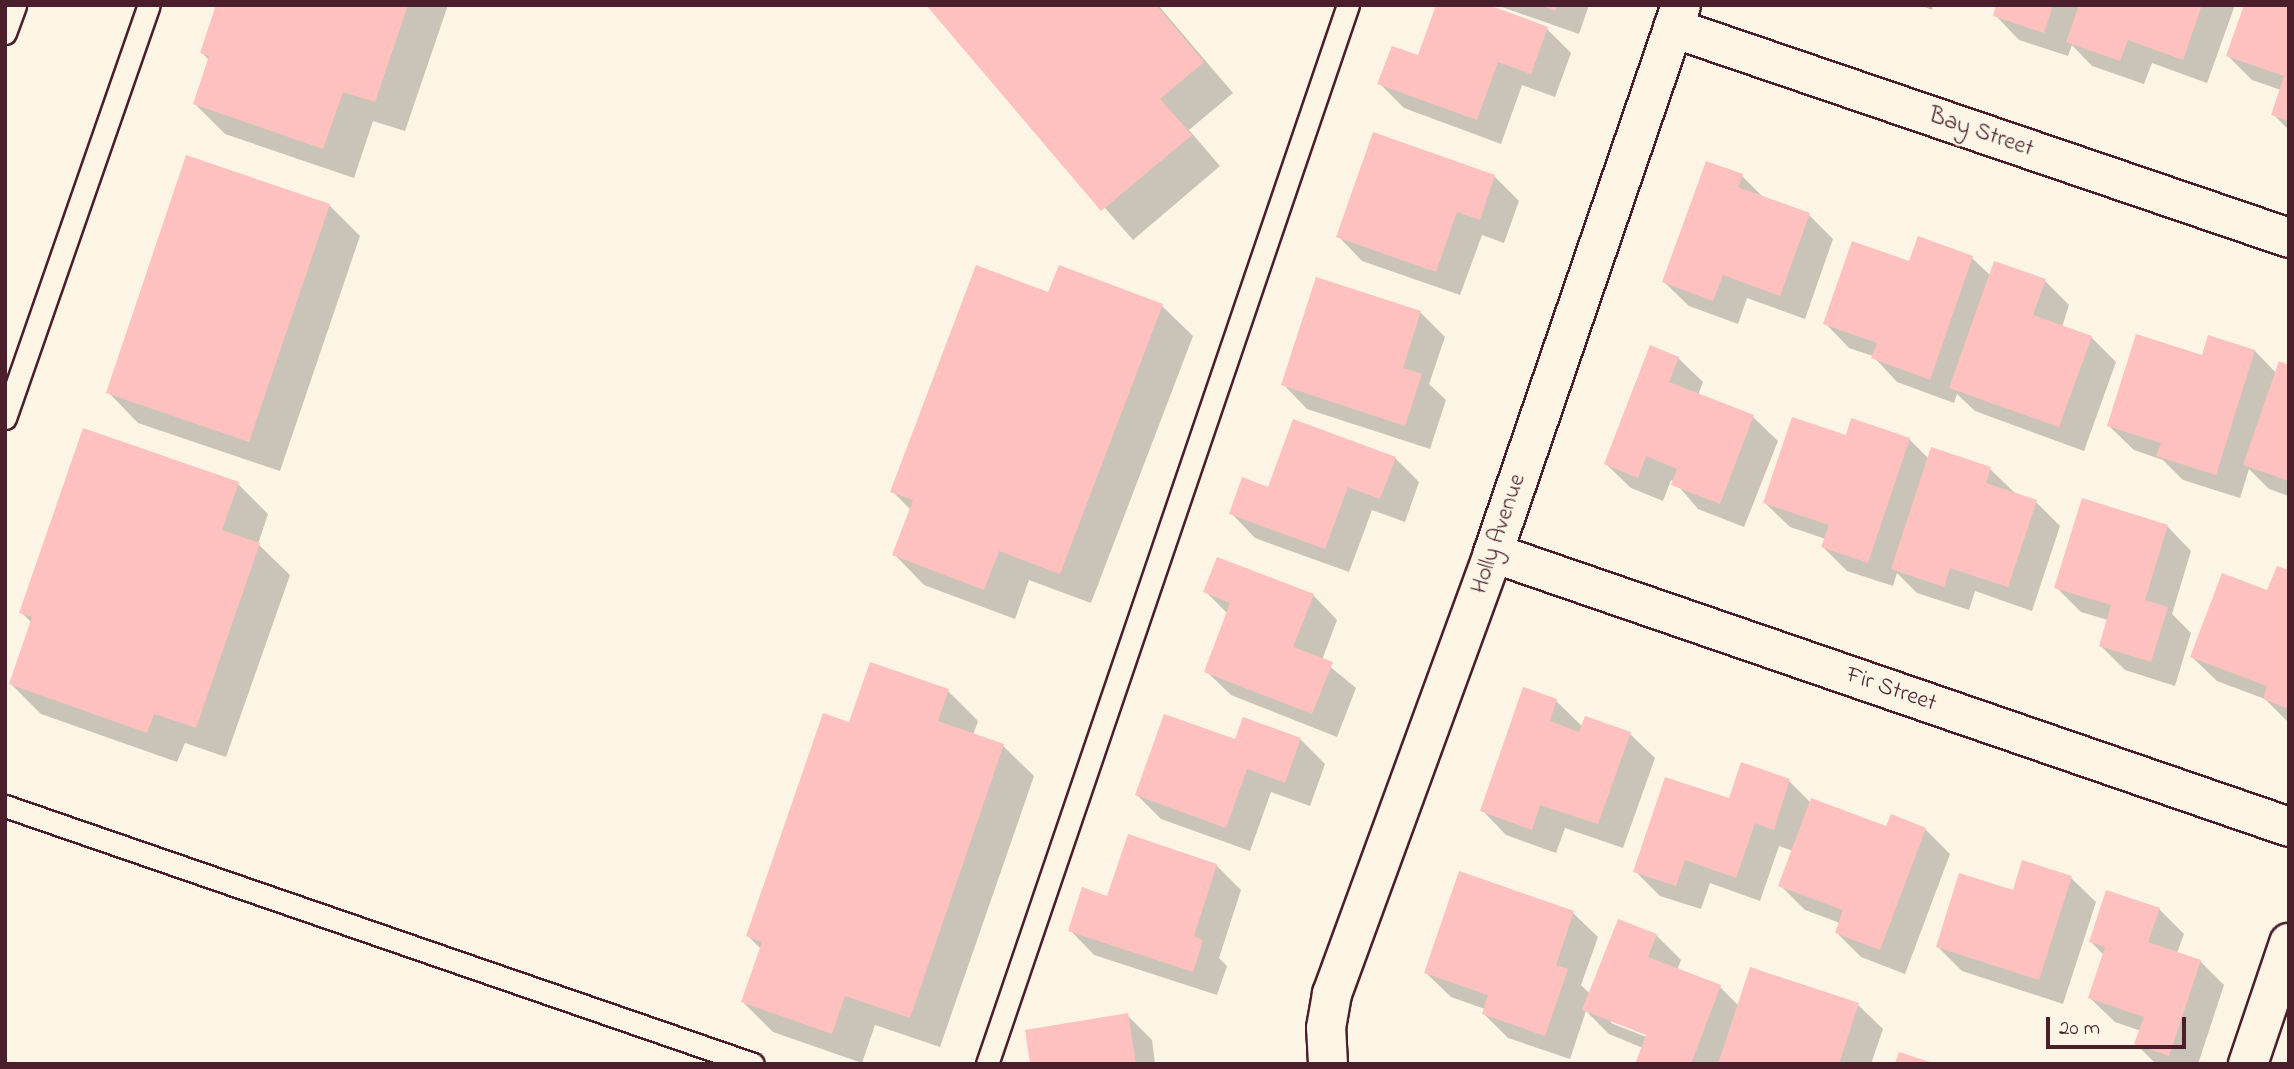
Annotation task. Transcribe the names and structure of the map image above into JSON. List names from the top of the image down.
{
  "streets": {
    "street": ["Bay Street", "Holly Avenue", "Fir Street"]
  },
  "crossings": [
    ["Bay Street", "Holly Avenue"],
    ["Holly Avenue", "Fir Street"]
  ],
  "scale_bar": "20 m"
}
